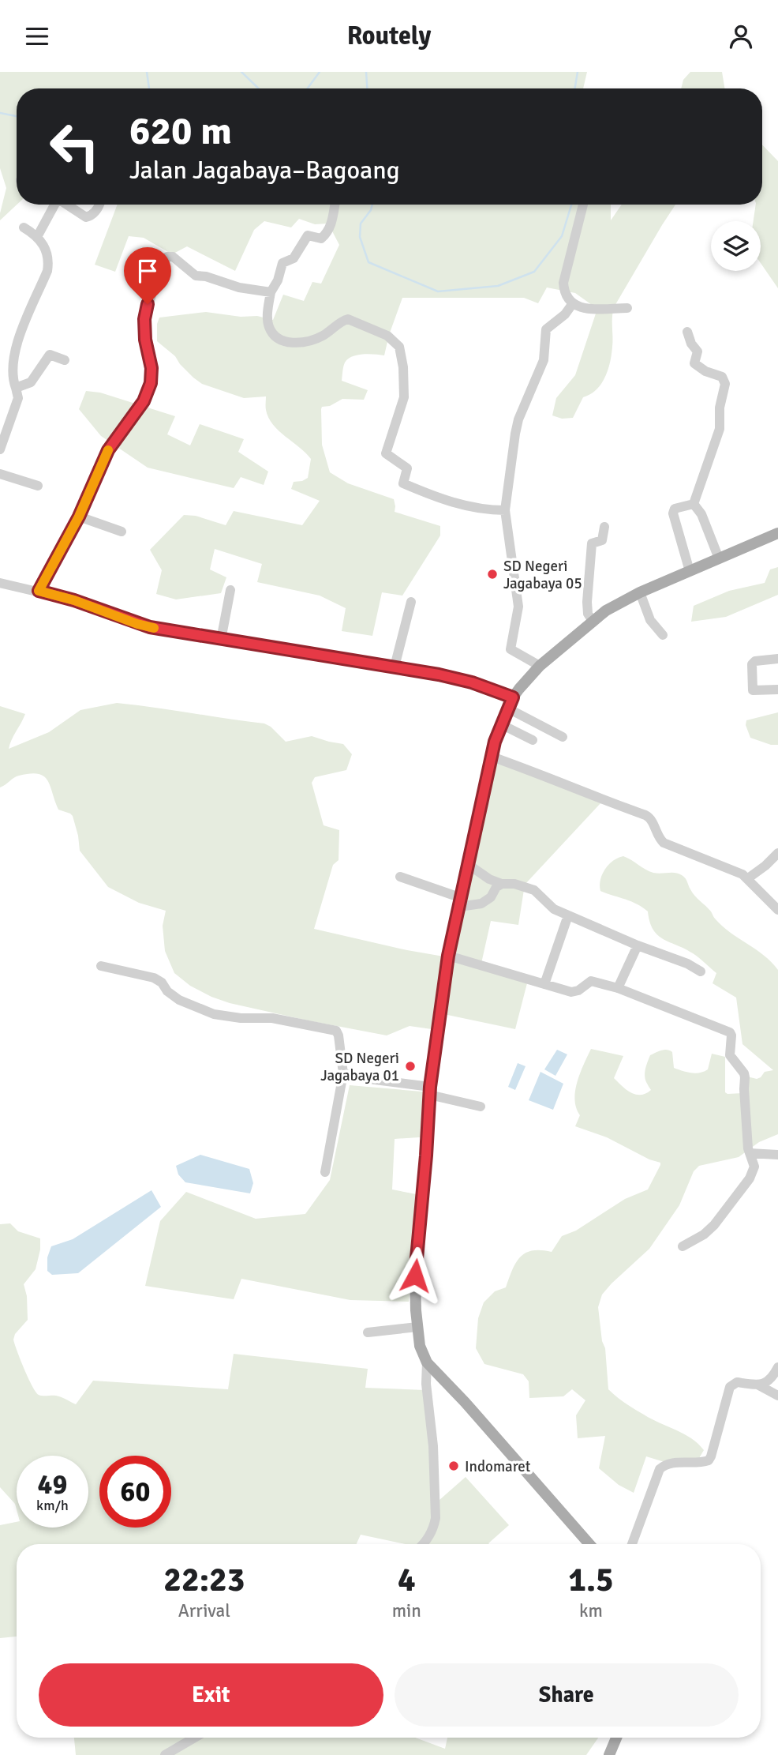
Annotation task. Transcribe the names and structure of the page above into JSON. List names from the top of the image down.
{
  "places": ["SD Negeri Jagabaya 05", "SD Negeri Jagabaya 01", "Indomaret"],
  "page": {
    "header": "Routely",
    "turn": ["620 m", "Jalan Jagabaya–Bagoang"],
    "speed": "49 km/h",
    "limit": "60",
    "eta": [
      "22:23",
      "Arrival",
      "4",
      "min",
      "1.5",
      "km"
    ],
    "buttons": ["Exit", "Share"]
  }
}
